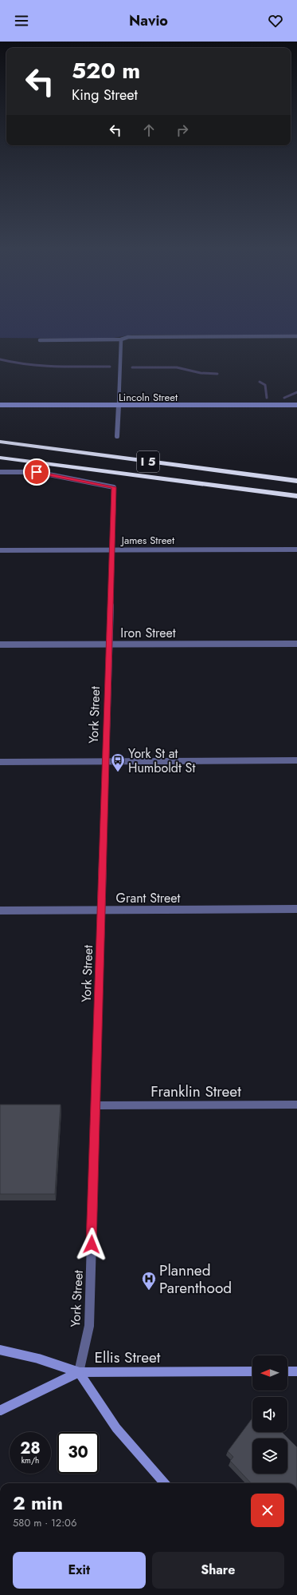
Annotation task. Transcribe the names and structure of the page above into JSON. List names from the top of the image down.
{
  "streets": {
    "highway": ["I 5"],
    "street": [
      "Lincoln Street",
      "James Street",
      "Iron Street",
      "York Street",
      "Grant Street",
      "Franklin Street",
      "Ellis Street"
    ]
  },
  "crossings": [
    ["James Street", "York Street"],
    ["Iron Street", "York Street"],
    ["York Street", "Grant Street"],
    ["York Street", "Franklin Street"],
    ["York Street", "Ellis Street"]
  ],
  "places": {
    "bus stop": ["York St at Humboldt St"],
    "hospital": ["Planned Parenthood"]
  },
  "north": "left",
  "page": {
    "header": "Navio",
    "turn": ["520 m", "King Street"],
    "speed": "28 km/h",
    "limit": "30",
    "heading": ["2 min", "580 m · 12:06"],
    "buttons": ["Exit", "Share"]
  }
}
